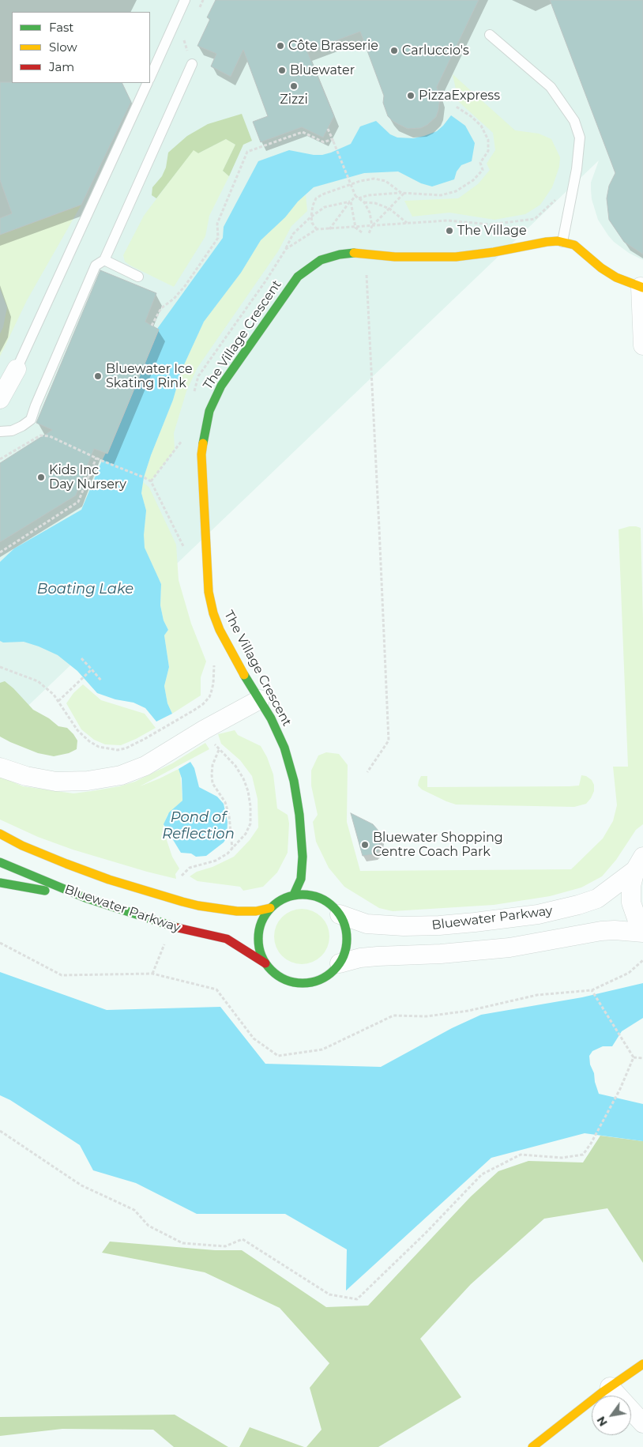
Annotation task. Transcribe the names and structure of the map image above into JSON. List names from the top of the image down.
{
  "streets": {
    "street": ["The Village Crescent", "Bluewater Parkway"]
  },
  "crossings": [
    ["The Village Crescent", "Bluewater Parkway"]
  ],
  "water": ["Boating Lake", "Pond of Reflection"],
  "places": [
    "Côte Brasserie",
    "Carluccio's",
    "Bluewater",
    "Zizzi",
    "PizzaExpress",
    "The Village",
    "Bluewater Ice Skating Rink",
    "Kids Inc Day Nursery",
    "Bluewater Shopping Centre Coach Park"
  ],
  "legend": ["Fast", "Slow", "Jam"],
  "north": "bottom left"
}
